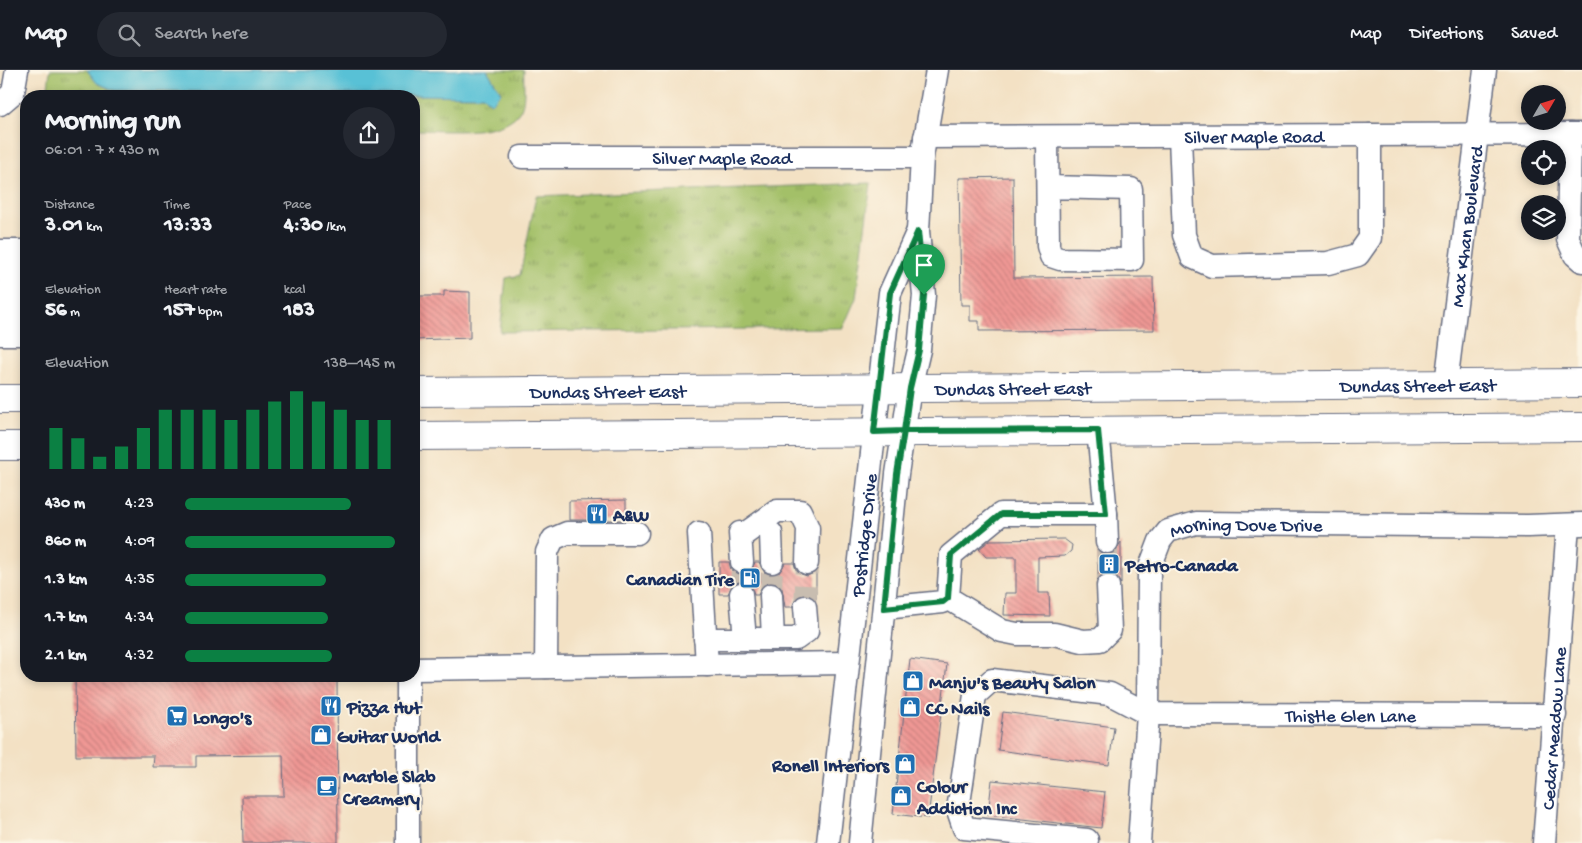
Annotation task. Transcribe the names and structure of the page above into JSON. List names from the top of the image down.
{
  "streets": {
    "main road": ["Dundas Street East"],
    "street": [
      "Silver Maple Road",
      "Max Khan Boulevard",
      "Morning Dove Drive",
      "Postridge Drive",
      "Thistle Glen Lane",
      "Cedar Meadow Lane"
    ]
  },
  "crossings": [
    ["Silver Maple Road", "Max Khan Boulevard"],
    ["Silver Maple Road", "Postridge Drive"],
    ["Max Khan Boulevard", "Dundas Street East"],
    ["Dundas Street East", "Postridge Drive"],
    ["Morning Dove Drive", "Thistle Glen Lane"],
    ["Morning Dove Drive", "Cedar Meadow Lane"],
    ["Thistle Glen Lane", "Cedar Meadow Lane"]
  ],
  "places": {
    "restaurant": ["A&W", "Pizza Hut"],
    "building": ["Petro-Canada"],
    "fuel station": ["Canadian Tire"],
    "shop": [
      "Manju's Beauty Salon",
      "CC Nails",
      "Guitar World",
      "Ronell Interiors",
      "Colour Addiction Inc"
    ],
    "supermarket": ["Longo's"],
    "cafe": ["Marble Slab Creamery"]
  },
  "north": "top right",
  "page": {
    "header": "Map",
    "search": "Search here",
    "nav": ["Map", "Directions", "Saved"],
    "heading": ["Morning run", "06:01 · 7 × 430 m"],
    "stats": [
      ["Distance", "3.01 km"],
      ["Time", "13:33"],
      ["Pace", "4:30 /km"],
      ["Elevation", "56 m"],
      ["Heart rate", "157 bpm"],
      ["kcal", "183"]
    ],
    "chart": ["Elevation", "138–145 m"],
    "list": [
      {
        "name": "430 m",
        "note": "4:23"
      },
      {
        "name": "860 m",
        "note": "4:09"
      },
      {
        "name": "1.3 km",
        "note": "4:35"
      },
      {
        "name": "1.7 km",
        "note": "4:34"
      },
      {
        "name": "2.1 km",
        "note": "4:32"
      }
    ]
  }
}
